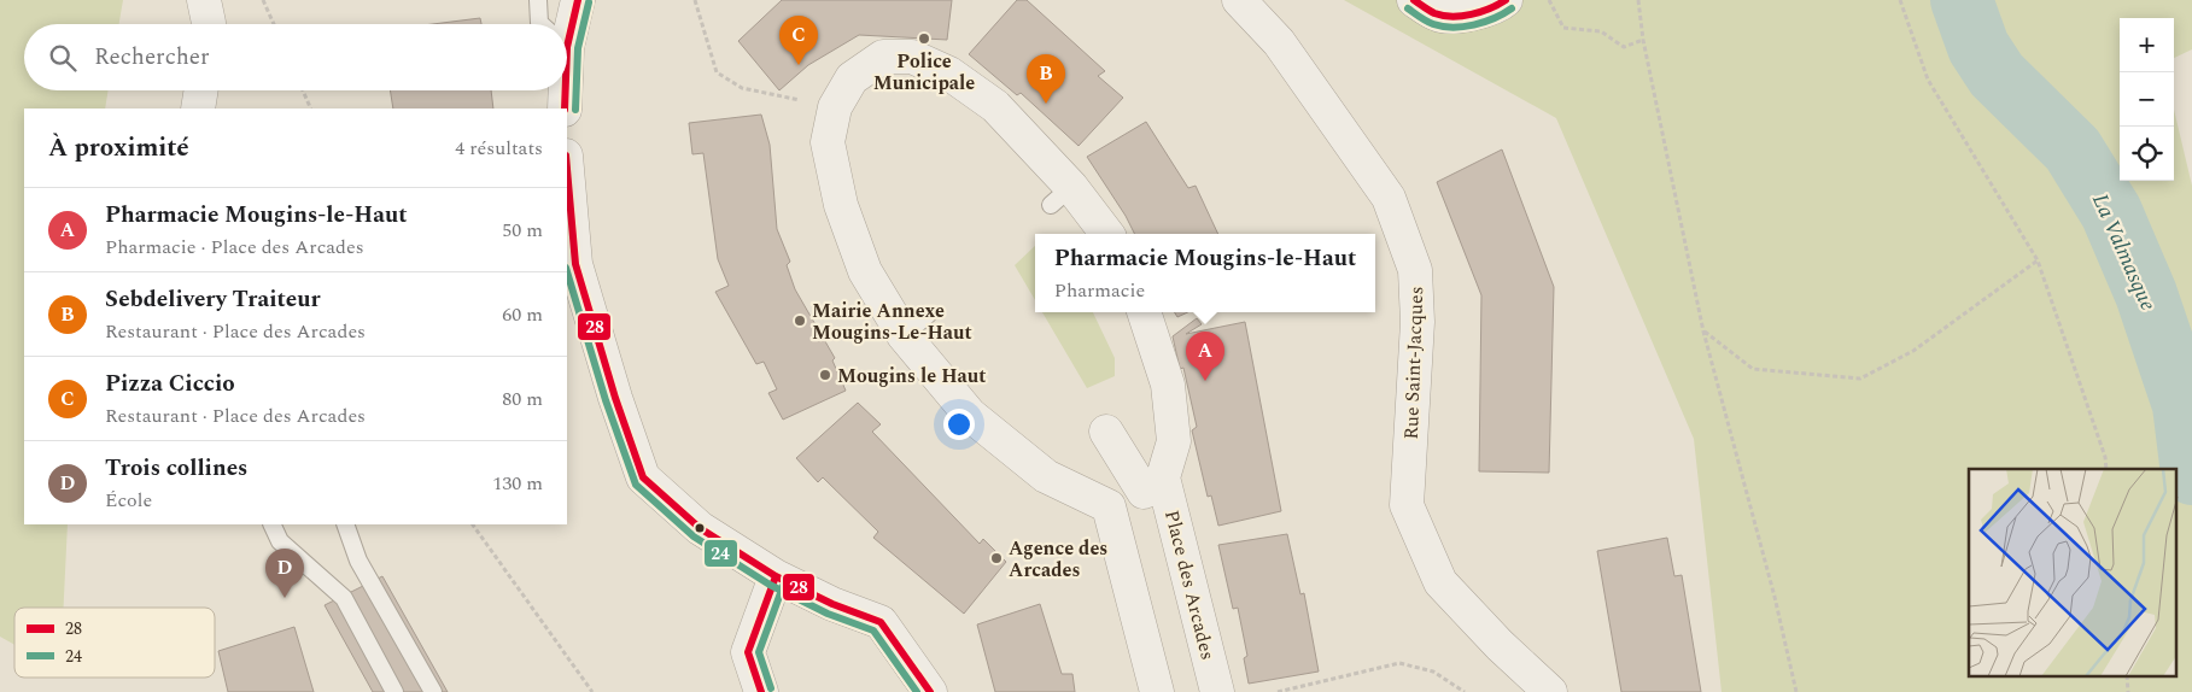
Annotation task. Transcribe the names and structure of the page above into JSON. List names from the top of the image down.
{
  "streets": {
    "street": ["Rue Saint-Jacques", "Place des Arcades"]
  },
  "water": ["La Valmasque"],
  "places": [
    "Police Municipale",
    "Mairie Annexe Mougins-Le-Haut",
    "Mougins le Haut",
    "Agence des Arcades"
  ],
  "lines": ["transit line 28", "transit line 24"],
  "legend": ["28", "24"],
  "page": {
    "pins": [
      "C",
      "B",
      "A",
      "D"
    ],
    "map_buttons": ["+", "−"],
    "search": "Rechercher",
    "heading": ["À proximité", "4 résultats"],
    "list": [
      {
        "mark": "A",
        "name": "Pharmacie Mougins-le-Haut",
        "note": "Pharmacie · Place des Arcades",
        "value": "50 m"
      },
      {
        "mark": "B",
        "name": "Sebdelivery Traiteur",
        "note": "Restaurant · Place des Arcades",
        "value": "60 m"
      },
      {
        "mark": "C",
        "name": "Pizza Ciccio",
        "note": "Restaurant · Place des Arcades",
        "value": "80 m"
      },
      {
        "mark": "D",
        "name": "Trois collines",
        "note": "École",
        "value": "130 m"
      }
    ],
    "popup": ["Pharmacie Mougins-le-Haut", "Pharmacie"]
  }
}
